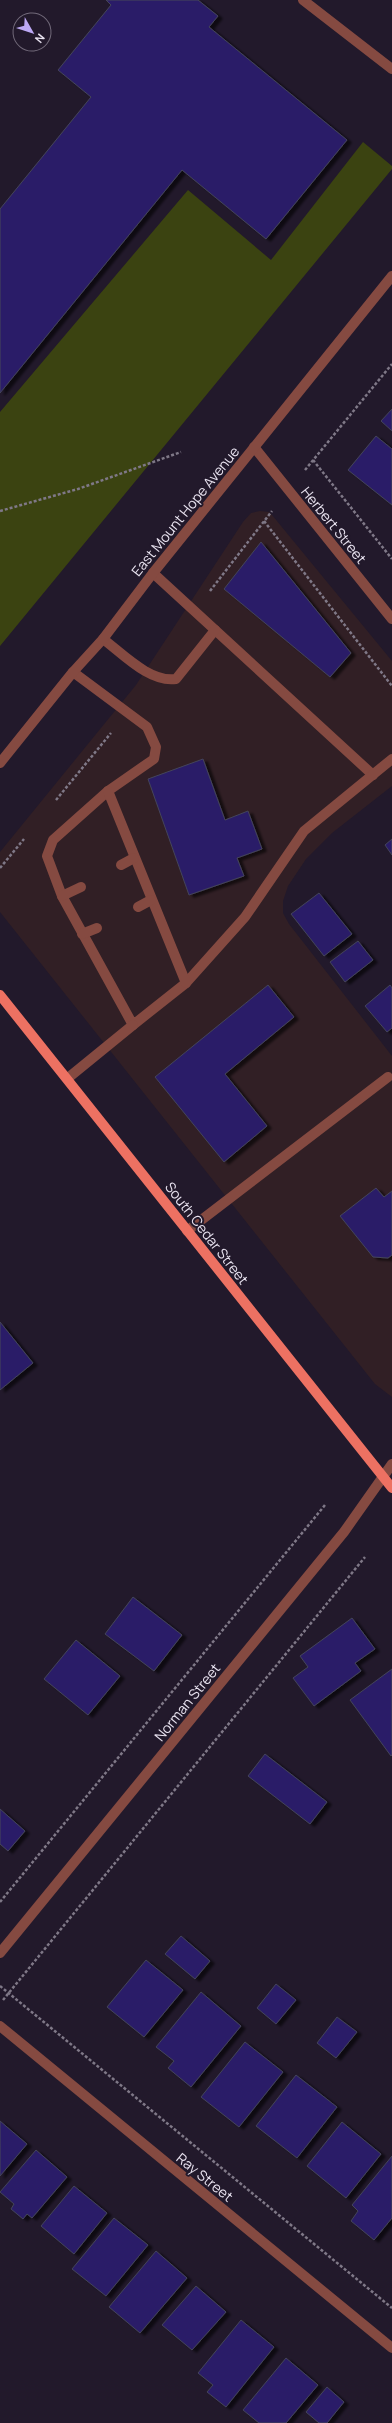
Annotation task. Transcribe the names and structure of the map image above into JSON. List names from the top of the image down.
{
  "streets": {
    "main road": ["South Cedar Street"],
    "street": [
      "East Mount Hope Avenue",
      "Herbert Street",
      "Norman Street",
      "Ray Street"
    ]
  },
  "crossings": [
    ["East Mount Hope Avenue", "Herbert Street"],
    ["South Cedar Street", "Norman Street"]
  ],
  "north": "bottom right"
}
